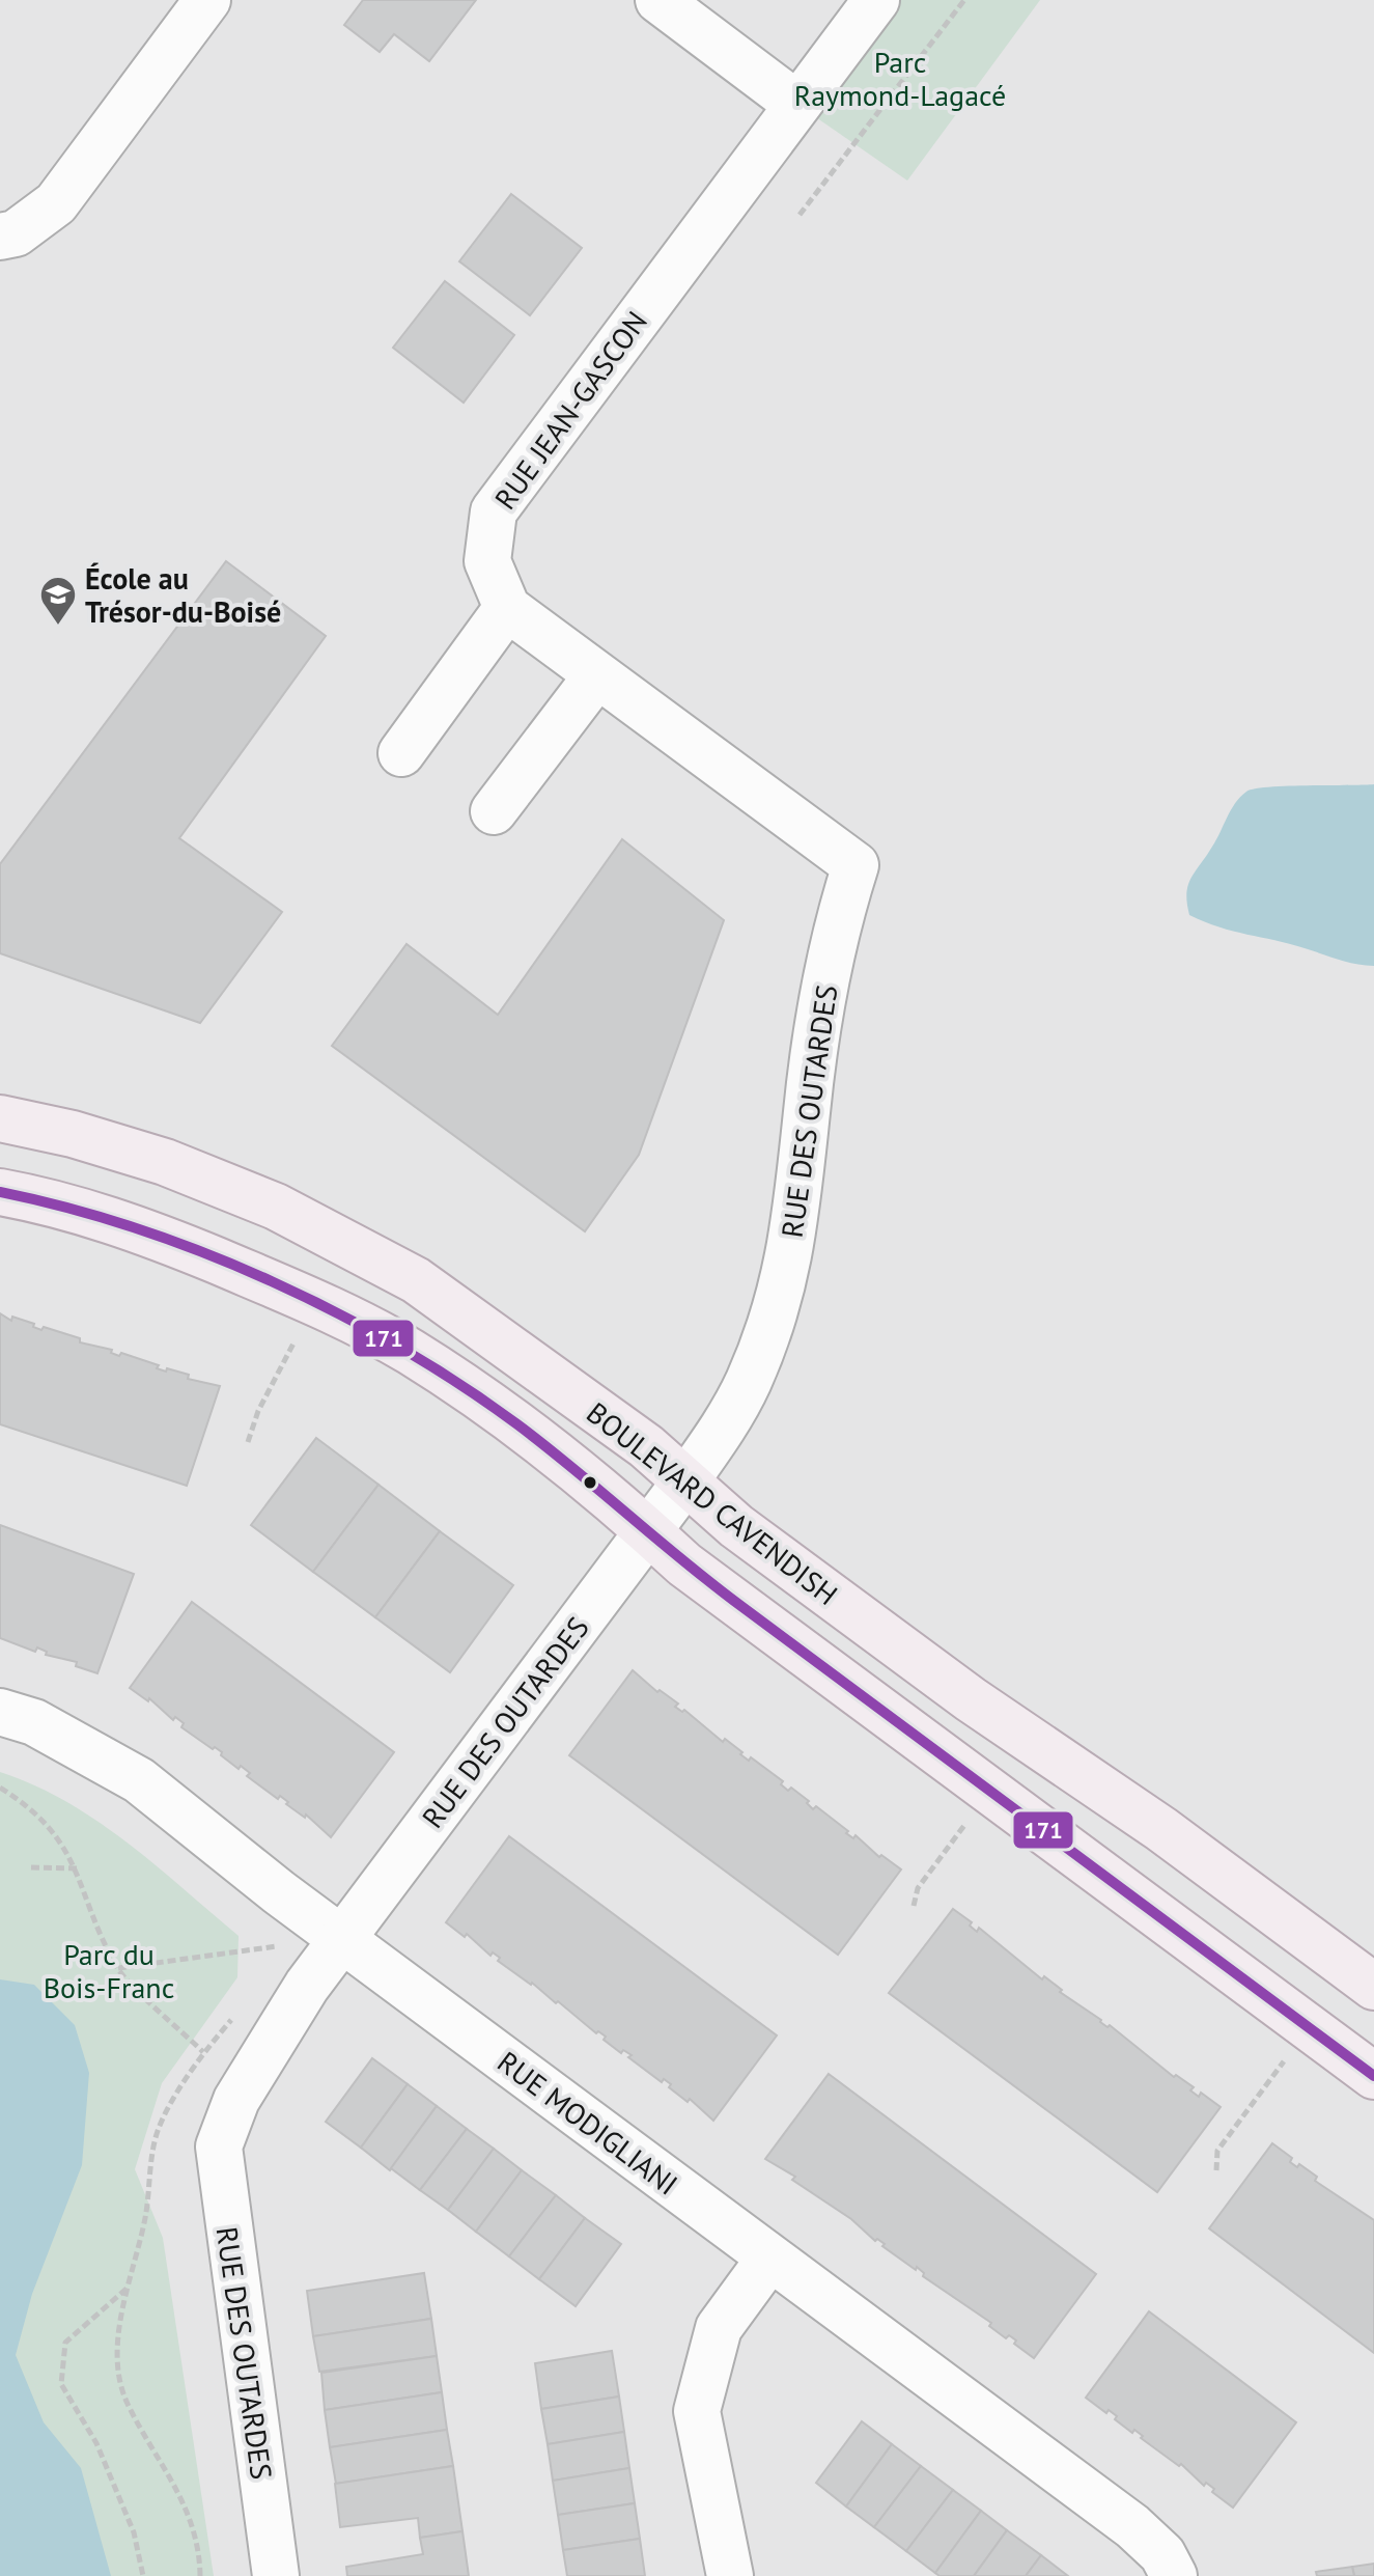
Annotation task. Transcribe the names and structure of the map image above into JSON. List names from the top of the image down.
{
  "streets": {
    "main road": ["BOULEVARD CAVENDISH"],
    "street": ["RUE JEAN-GASCON", "RUE DES OUTARDES", "RUE MODIGLIANI"]
  },
  "crossings": [
    ["RUE JEAN-GASCON", "RUE DES OUTARDES"],
    ["RUE DES OUTARDES", "BOULEVARD CAVENDISH"],
    ["RUE DES OUTARDES", "RUE MODIGLIANI"]
  ],
  "parks": ["Parc Raymond-Lagacé", "Parc du Bois-Franc"],
  "places": {
    "school or university": ["École au Trésor-du-Boisé"]
  },
  "lines": ["transit line 171"]
}
